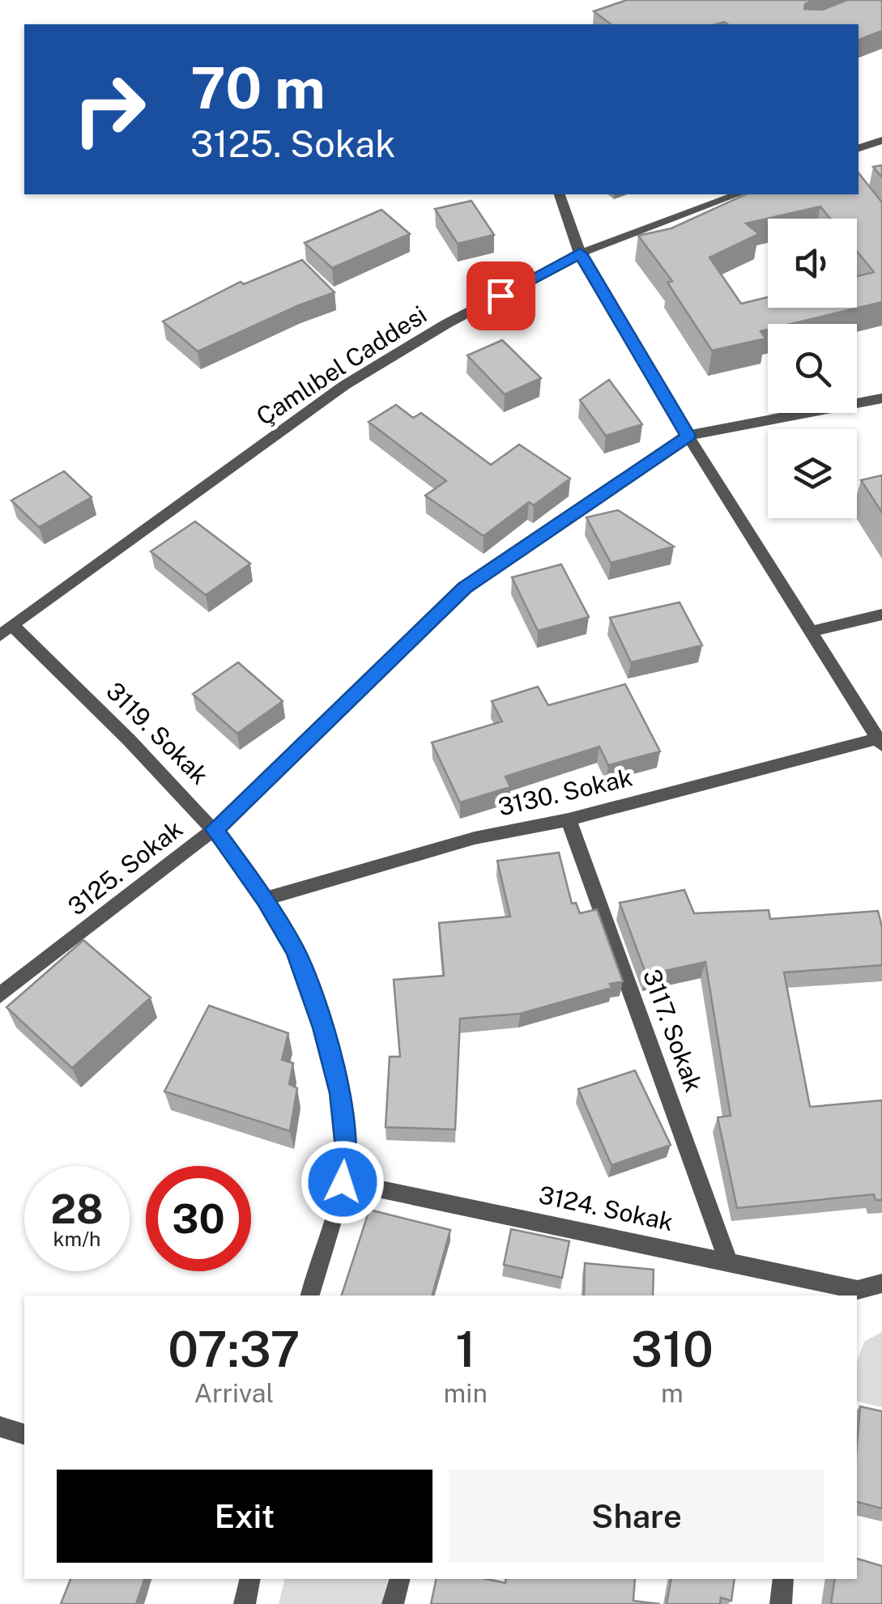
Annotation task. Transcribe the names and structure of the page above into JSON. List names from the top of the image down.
{
  "streets": {
    "street": [
      "Çamlıbel Caddesi",
      "3119. Sokak",
      "3130. Sokak",
      "3125. Sokak",
      "3117. Sokak",
      "3124. Sokak"
    ]
  },
  "crossings": [
    ["Çamlıbel Caddesi", "3119. Sokak"],
    ["3119. Sokak", "3130. Sokak"],
    ["3119. Sokak", "3125. Sokak"],
    ["3119. Sokak", "3124. Sokak"],
    ["3130. Sokak", "3117. Sokak"],
    ["3117. Sokak", "3124. Sokak"]
  ],
  "page": {
    "turn": ["70 m", "3125. Sokak"],
    "speed": "28 km/h",
    "limit": "30",
    "eta": [
      "07:37",
      "Arrival",
      "1",
      "min",
      "310",
      "m"
    ],
    "buttons": ["Exit", "Share"]
  }
}
